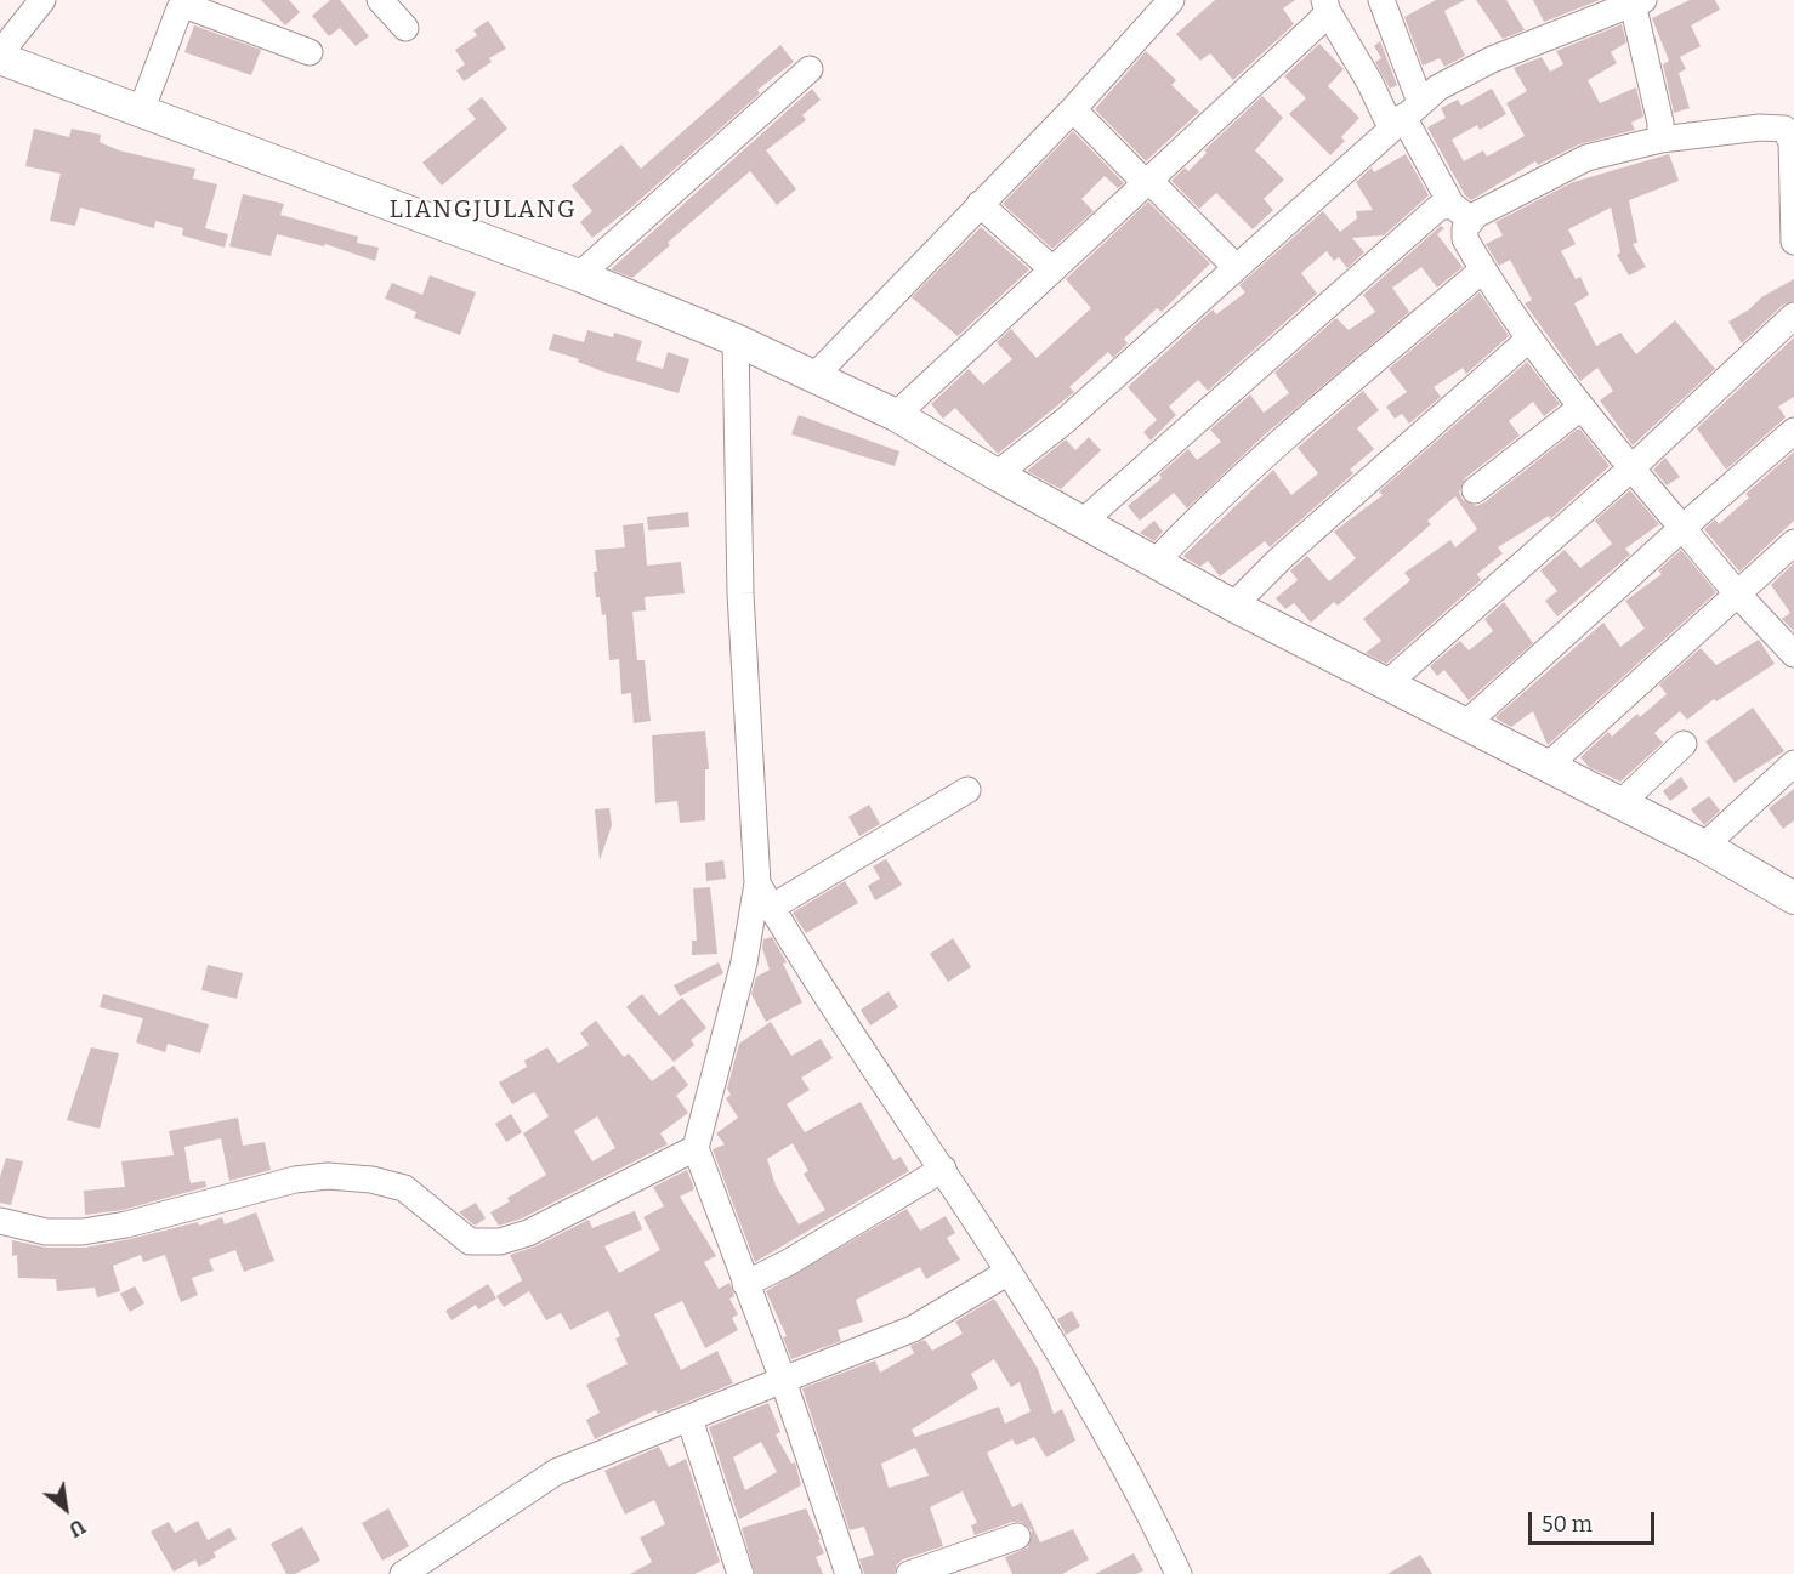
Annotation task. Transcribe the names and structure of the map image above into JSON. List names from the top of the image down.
{
  "districts": ["LIANGJULANG"],
  "scale_bar": "50 m",
  "north": "bottom right"
}
